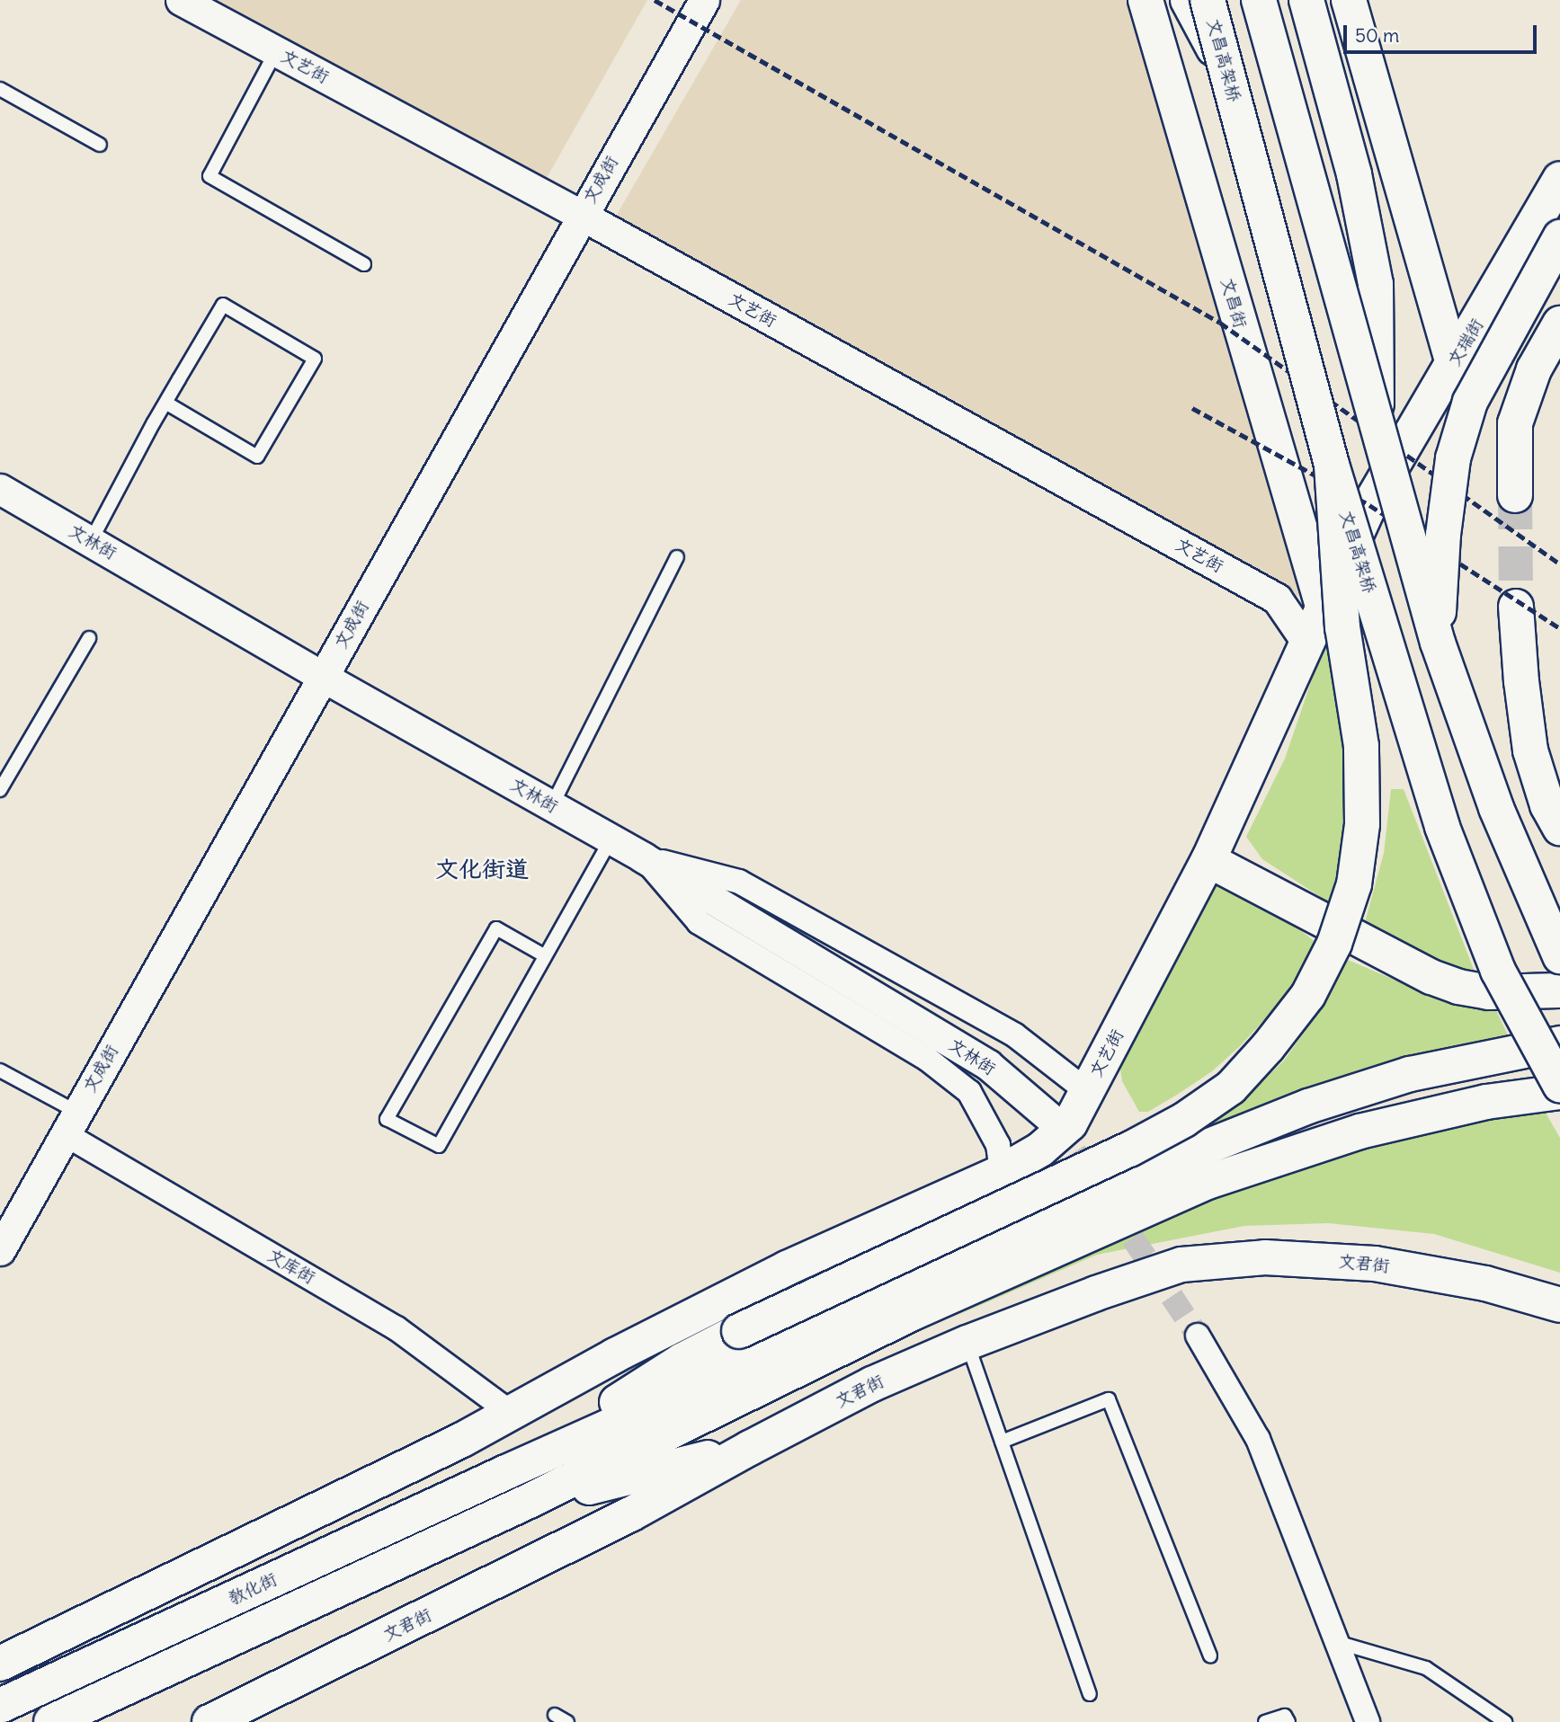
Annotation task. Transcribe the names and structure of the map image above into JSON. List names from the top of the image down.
{
  "streets": {
    "highway": [
      "文昌高架桥",
      "文艺街",
      "文昌街",
      "文瑞街",
      "文君街",
      "教化街"
    ],
    "street": ["文成街", "文林街", "文库街"]
  },
  "crossings": [
    ["文艺街", "文成街"],
    ["文艺街", "文昌街"],
    ["文艺街", "文瑞街"],
    ["文成街", "文林街"],
    ["文成街", "文库街"]
  ],
  "districts": ["文化街道"],
  "scale_bar": "50 m"
}
